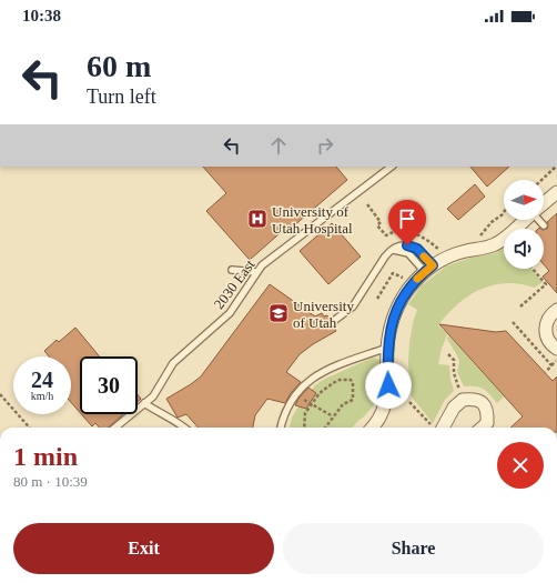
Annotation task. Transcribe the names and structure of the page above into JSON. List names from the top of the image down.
{
  "streets": {
    "lane": ["2030 East"]
  },
  "places": {
    "hospital": ["University of Utah Hospital"],
    "school or university": ["University of Utah"]
  },
  "north": "right",
  "page": {
    "status": "10:38",
    "turn": ["60 m", "Turn left"],
    "speed": "24 km/h",
    "limit": "30",
    "heading": ["1 min", "80 m · 10:39"],
    "buttons": ["Exit", "Share"]
  }
}
